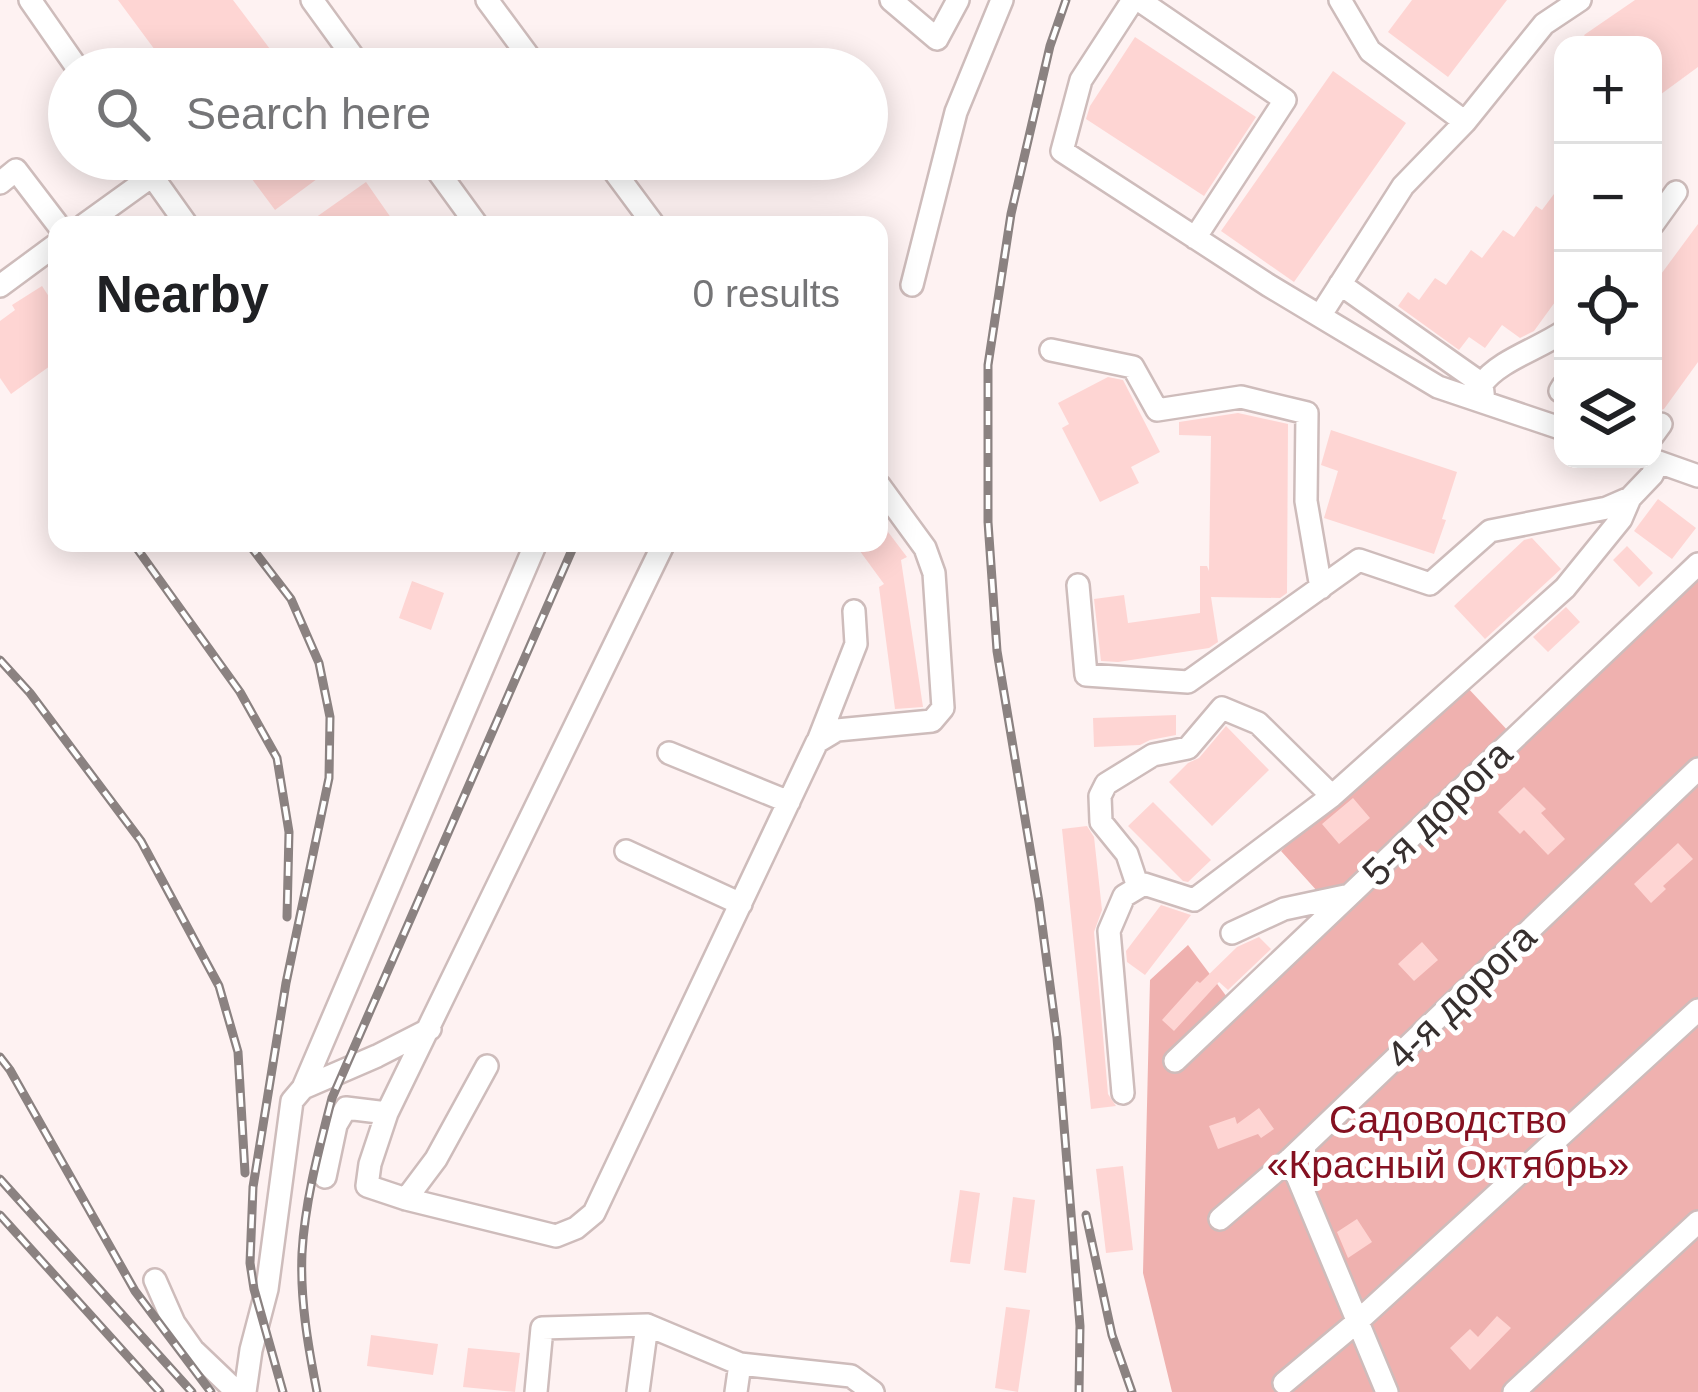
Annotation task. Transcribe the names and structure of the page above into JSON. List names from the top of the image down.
{
  "streets": {
    "street": ["5-я дорога", "4-я дорога"]
  },
  "parks": ["Садоводство «Красный Октябрь»"],
  "page": {
    "map_buttons": ["+", "−"],
    "search": "Search here",
    "heading": ["Nearby", "0 results"]
  }
}
